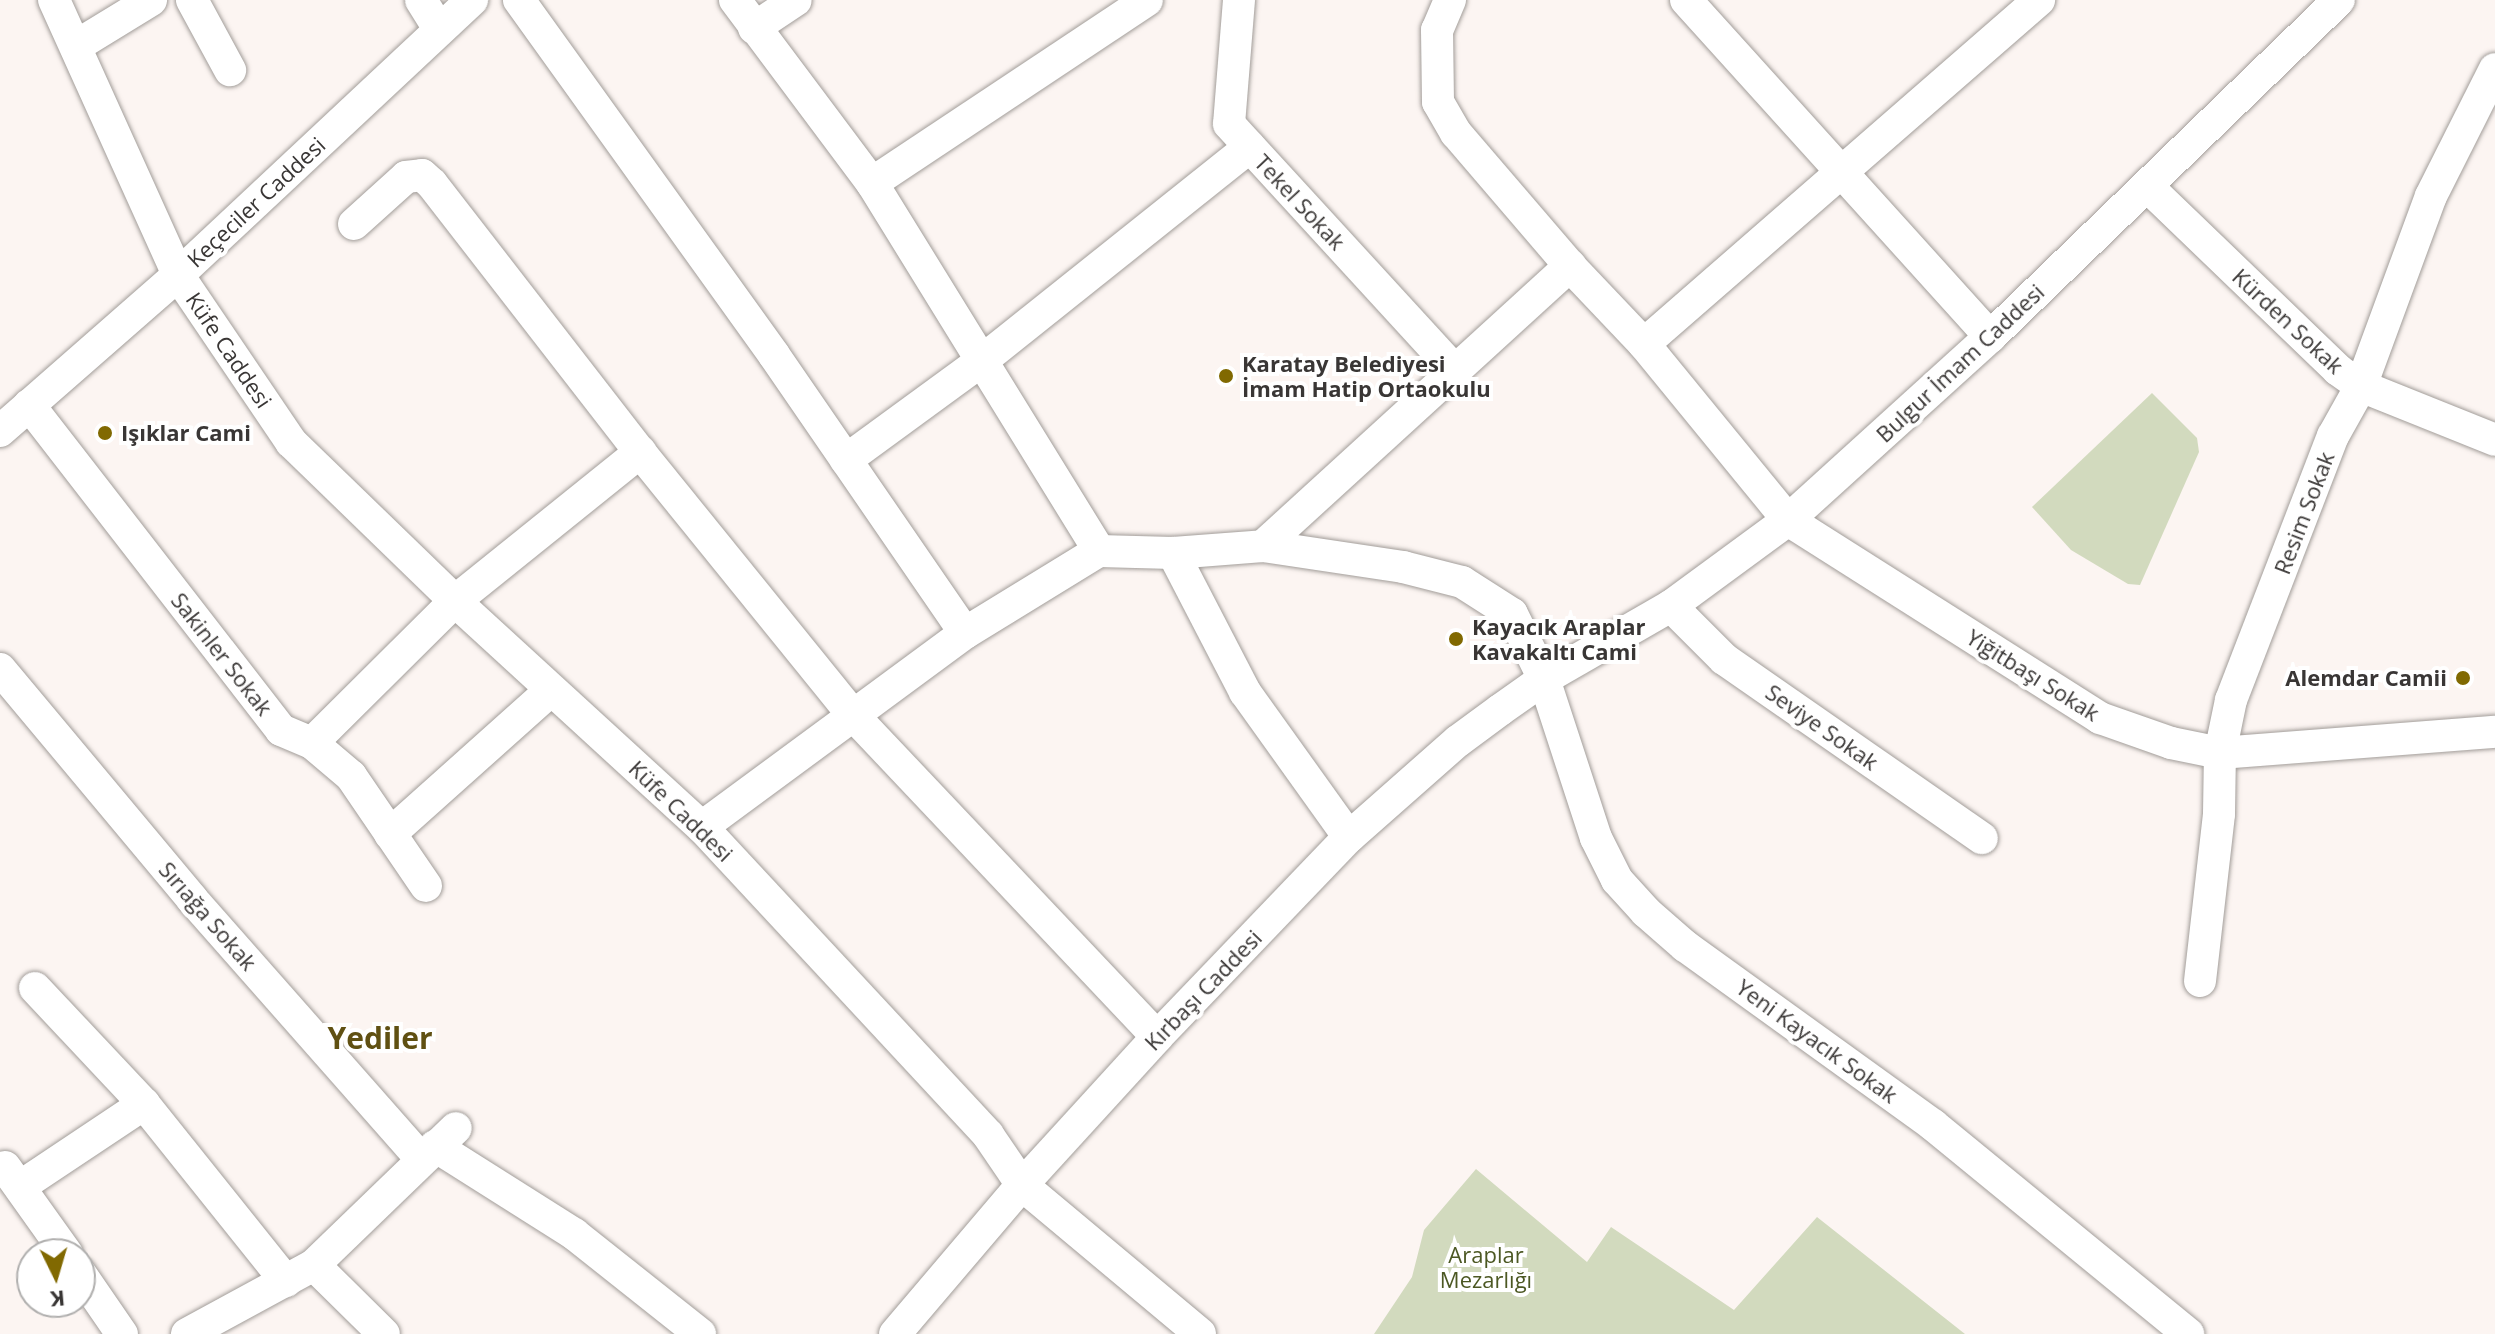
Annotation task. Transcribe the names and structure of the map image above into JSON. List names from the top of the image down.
{
  "streets": {
    "street": [
      "Keçeciler Caddesi",
      "Tekel Sokak",
      "Kürden Sokak",
      "Küfe Caddesi",
      "Bulgur İmam Caddesi",
      "Resim Sokak",
      "Sakinler Sokak",
      "Yiğitbaşı Sokak",
      "Seviye Sokak",
      "Sırıağa Sokak",
      "Kırbaşı Caddesi",
      "Yeni Kayacık Sokak"
    ]
  },
  "crossings": [
    ["Keçeciler Caddesi", "Küfe Caddesi"],
    ["Keçeciler Caddesi", "Sakinler Sokak"],
    ["Kürden Sokak", "Bulgur İmam Caddesi"],
    ["Kürden Sokak", "Resim Sokak"],
    ["Küfe Caddesi", "Kırbaşı Caddesi"],
    ["Bulgur İmam Caddesi", "Yiğitbaşı Sokak"],
    ["Bulgur İmam Caddesi", "Seviye Sokak"],
    ["Bulgur İmam Caddesi", "Kırbaşı Caddesi"],
    ["Bulgur İmam Caddesi", "Yeni Kayacık Sokak"],
    ["Resim Sokak", "Yiğitbaşı Sokak"],
    ["Kırbaşı Caddesi", "Yeni Kayacık Sokak"]
  ],
  "districts": ["Yediler"],
  "parks": ["Araplar Mezarlığı"],
  "places": [
    "Karatay Belediyesi İmam Hatip Ortaokulu",
    "Işıklar Cami",
    "Kayacık Araplar Kavakaltı Cami",
    "Alemdar Camii"
  ],
  "north": "bottom"
}
